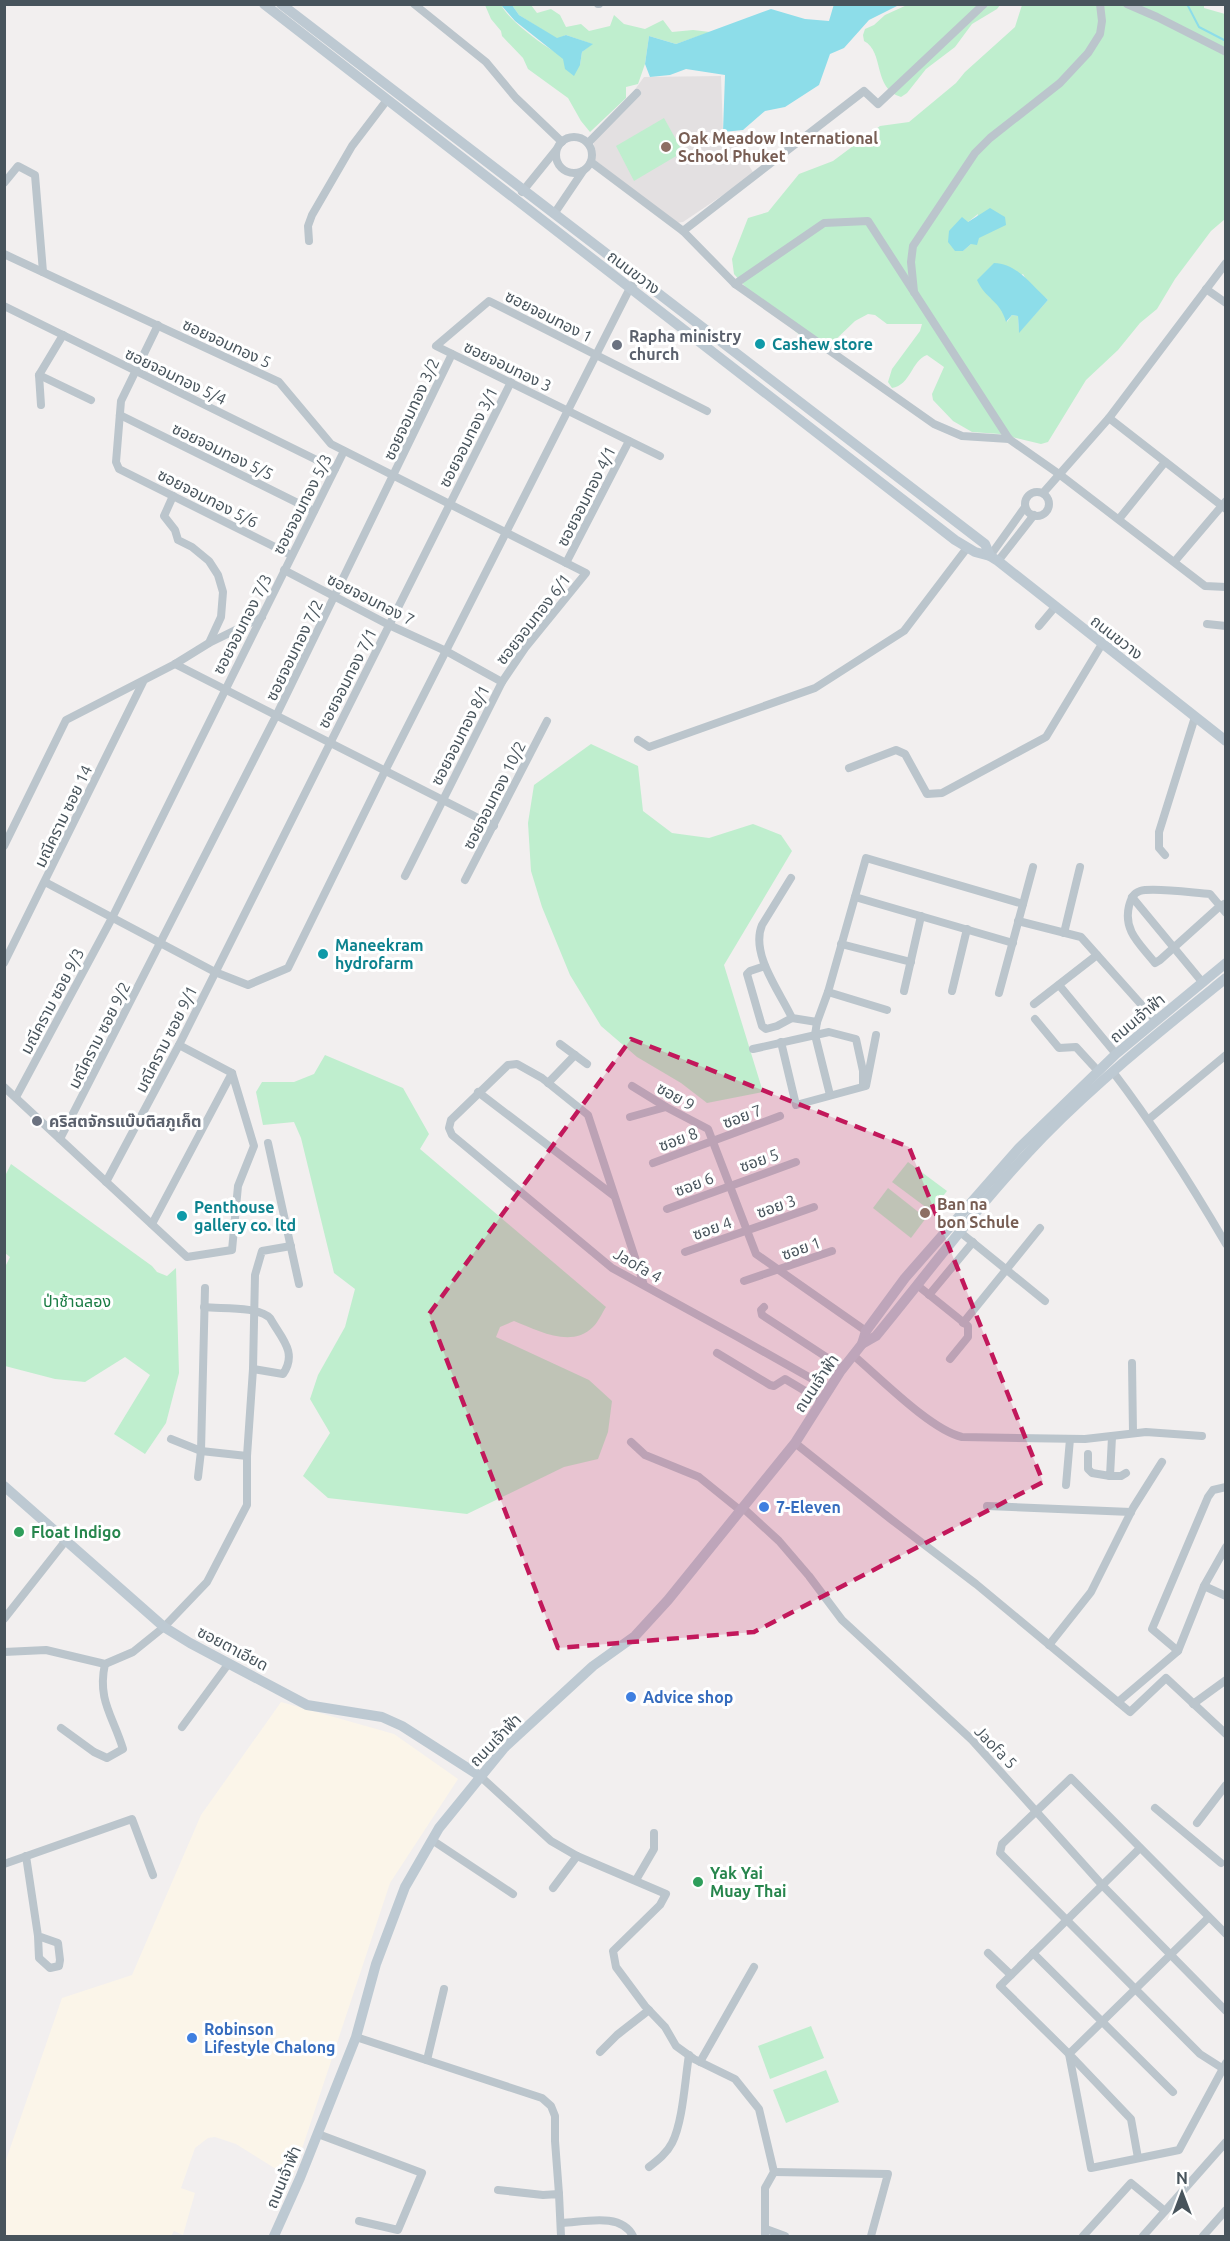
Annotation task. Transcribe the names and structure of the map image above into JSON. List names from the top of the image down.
{
  "streets": {
    "main road": ["ถนนขวาง", "ถนนเจ้าฟ้า", "ซอยตาเอียด"],
    "street": [
      "ซอยจอมทอง 1",
      "ซอยจอมทอง 5",
      "ซอยจอมทอง 3",
      "ซอยจอมทอง 5/4",
      "ซอยจอมทอง 3/2",
      "ซอยจอมทอง 3/1",
      "ซอยจอมทอง 5/5",
      "ซอยจอมทอง 4/1",
      "ซอยจอมทอง 5/6",
      "ซอยจอมทอง 5/3",
      "ซอยจอมทอง 7",
      "ซอยจอมทอง 6/1",
      "ซอยจอมทอง 7/3",
      "ซอยจอมทอง 7/2",
      "ซอยจอมทอง 7/1",
      "ซอยจอมทอง 8/1",
      "ซอยจอมทอง 10/2",
      "มณีคราม ซอย 14",
      "มณีคราม ซอย 9/3",
      "มณีคราม ซอย 9/2",
      "มณีคราม ซอย 9/1",
      "ซอย 9",
      "ซอย 7",
      "ซอย 8",
      "ซอย 5",
      "ซอย 6",
      "ซอย 3",
      "ซอย 4",
      "ซอย 1",
      "Jaofa 4",
      "Jaofa 5"
    ]
  },
  "crossings": [
    ["ซอยจอมทอง 1", "ซอยจอมทอง 3"],
    ["ซอยจอมทอง 5", "ซอยจอมทอง 3/2"],
    ["ซอยจอมทอง 5", "ซอยจอมทอง 3/1"],
    ["ซอยจอมทอง 5", "ซอยจอมทอง 4/1"],
    ["ซอยจอมทอง 5", "ซอยจอมทอง 5/3"],
    ["ซอยจอมทอง 5", "ซอยจอมทอง 6/1"],
    ["ซอยจอมทอง 3", "ซอยจอมทอง 3/2"],
    ["ซอยจอมทอง 3", "ซอยจอมทอง 3/1"],
    ["ซอยจอมทอง 3", "ซอยจอมทอง 4/1"],
    ["ซอยจอมทอง 5/4", "ซอยจอมทอง 5/3"],
    ["ซอยจอมทอง 3/2", "ซอยจอมทอง 7"],
    ["ซอยจอมทอง 3/2", "ซอยจอมทอง 7/2"],
    ["ซอยจอมทอง 3/1", "ซอยจอมทอง 7"],
    ["ซอยจอมทอง 3/1", "ซอยจอมทอง 7/1"],
    ["ซอยจอมทอง 5/5", "ซอยจอมทอง 5/6"],
    ["ซอยจอมทอง 5/5", "ซอยจอมทอง 5/3"],
    ["ซอยจอมทอง 5/6", "ซอยจอมทอง 5/3"],
    ["ซอยจอมทอง 5/3", "ซอยจอมทอง 7"],
    ["ซอยจอมทอง 5/3", "ซอยจอมทอง 7/3"],
    ["ซอยจอมทอง 7", "ซอยจอมทอง 6/1"],
    ["ซอยจอมทอง 7", "ซอยจอมทอง 7/3"],
    ["ซอยจอมทอง 7", "ซอยจอมทอง 7/2"],
    ["ซอยจอมทอง 7", "ซอยจอมทอง 7/1"],
    ["ซอยจอมทอง 7", "ซอยจอมทอง 8/1"],
    ["ซอยจอมทอง 6/1", "ซอยจอมทอง 8/1"],
    ["ซอยจอมทอง 7/3", "มณีคราม ซอย 9/3"],
    ["ซอยจอมทอง 7/2", "มณีคราม ซอย 9/2"],
    ["ซอยจอมทอง 7/1", "มณีคราม ซอย 9/1"],
    ["ถนนเจ้าฟ้า", "Jaofa 4"],
    ["ถนนเจ้าฟ้า", "ซอยตาเอียด"],
    ["ถนนเจ้าฟ้า", "Jaofa 5"],
    ["ซอย 9", "ซอย 7"],
    ["ซอย 9", "ซอย 8"],
    ["ซอย 7", "ซอย 8"],
    ["ซอย 5", "ซอย 6"],
    ["ซอย 3", "ซอย 4"]
  ],
  "parks": ["ป่าช้าฉลอง"],
  "places": [
    "Oak Meadow International School Phuket",
    "Cashew store",
    "Rapha ministry church",
    "Maneekram hydrofarm",
    "คริสตจักรแบ๊บติสภูเก็ต",
    "Ban na bon Schule",
    "Penthouse gallery co. ltd",
    "7-Eleven",
    "Float Indigo",
    "Advice shop",
    "Yak Yai Muay Thai",
    "Robinson Lifestyle Chalong"
  ],
  "north": "top"
}
